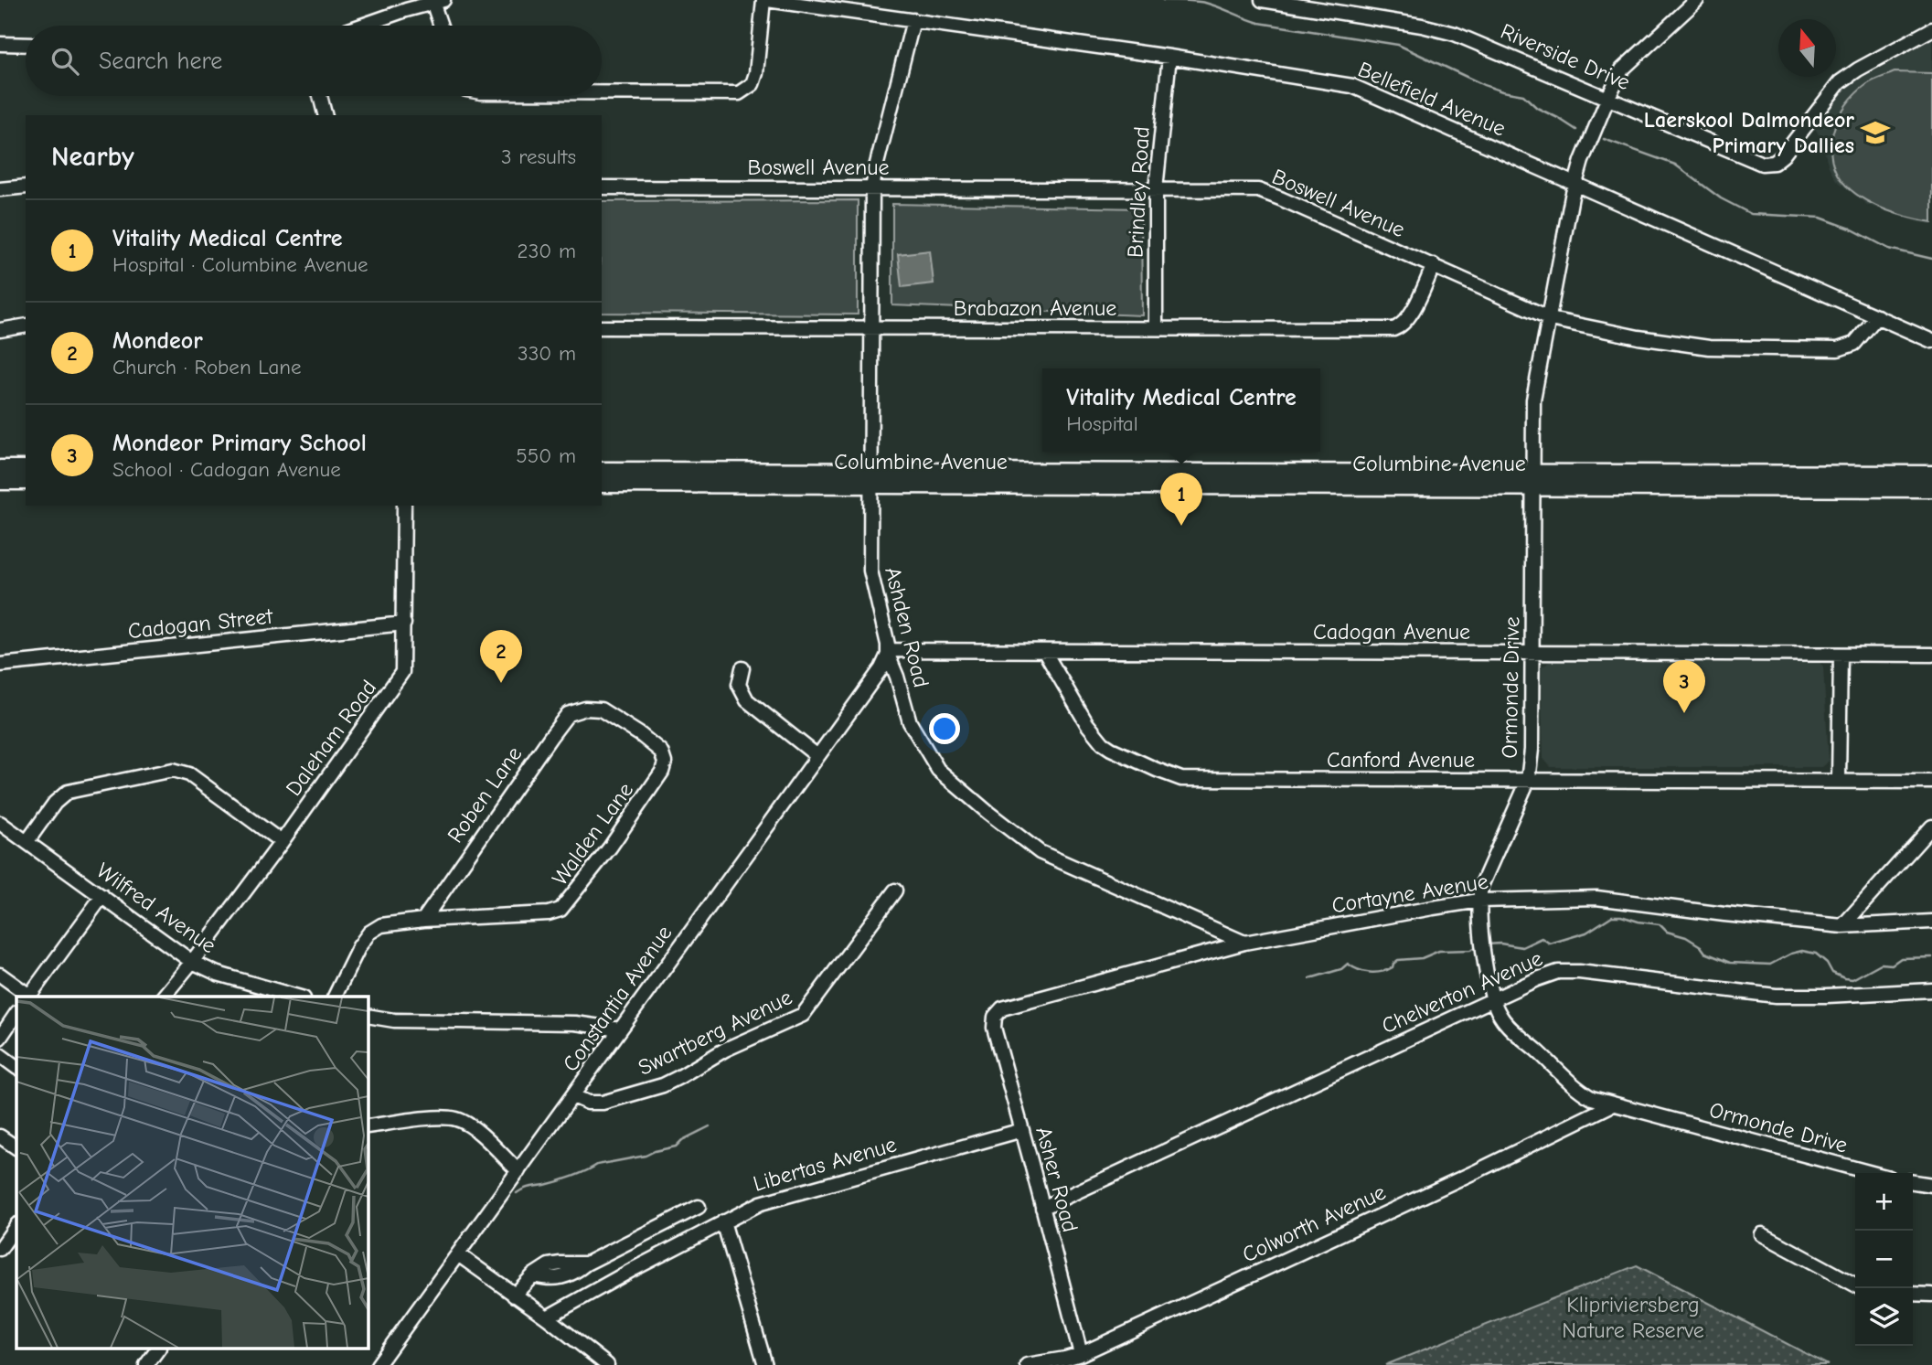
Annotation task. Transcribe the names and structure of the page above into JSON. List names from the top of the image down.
{
  "streets": {
    "main road": ["Columbine Avenue"],
    "street": [
      "Riverside Drive",
      "Bellefield Avenue",
      "Boswell Avenue",
      "Brindley Road",
      "Brabazon Avenue",
      "Cadogan Street",
      "Ashden Road",
      "Cadogan Avenue",
      "Ormonde Drive",
      "Daleham Road",
      "Canford Avenue",
      "Roben Lane",
      "Walden Lane",
      "Cortayne Avenue",
      "Wilfred Avenue",
      "Chelverton Avenue",
      "Constantia Avenue",
      "Swartberg Avenue",
      "Libertas Avenue",
      "Asher Road",
      "Colworth Avenue"
    ]
  },
  "crossings": [
    ["Riverside Drive", "Ormonde Drive"],
    ["Bellefield Avenue", "Boswell Avenue"],
    ["Bellefield Avenue", "Brindley Road"],
    ["Bellefield Avenue", "Ashden Road"],
    ["Bellefield Avenue", "Ormonde Drive"],
    ["Boswell Avenue", "Brindley Road"],
    ["Boswell Avenue", "Brabazon Avenue"],
    ["Boswell Avenue", "Ashden Road"],
    ["Boswell Avenue", "Ormonde Drive"],
    ["Brindley Road", "Brabazon Avenue"],
    ["Brabazon Avenue", "Ashden Road"],
    ["Columbine Avenue", "Ashden Road"],
    ["Columbine Avenue", "Ormonde Drive"],
    ["Cadogan Street", "Daleham Road"],
    ["Ashden Road", "Cadogan Avenue"],
    ["Ashden Road", "Cortayne Avenue"],
    ["Ashden Road", "Constantia Avenue"],
    ["Cadogan Avenue", "Ormonde Drive"],
    ["Cadogan Avenue", "Canford Avenue"],
    ["Cadogan Avenue", "Constantia Avenue"],
    ["Ormonde Drive", "Canford Avenue"],
    ["Ormonde Drive", "Cortayne Avenue"],
    ["Ormonde Drive", "Chelverton Avenue"],
    ["Ormonde Drive", "Colworth Avenue"],
    ["Daleham Road", "Wilfred Avenue"],
    ["Roben Lane", "Walden Lane"],
    ["Cortayne Avenue", "Asher Road"],
    ["Chelverton Avenue", "Asher Road"],
    ["Constantia Avenue", "Swartberg Avenue"],
    ["Libertas Avenue", "Asher Road"],
    ["Asher Road", "Colworth Avenue"]
  ],
  "parks": ["Klipriviersberg Nature Reserve"],
  "places": {
    "school or university": ["Laerskool Dalmondeor Primary Dallies"]
  },
  "north": "top",
  "page": {
    "search": "Search here",
    "heading": ["Nearby", "3 results"],
    "list": [
      {
        "mark": "1",
        "name": "Vitality Medical Centre",
        "note": "Hospital · Columbine Avenue",
        "value": "230 m"
      },
      {
        "mark": "2",
        "name": "Mondeor",
        "note": "Church · Roben Lane",
        "value": "330 m"
      },
      {
        "mark": "3",
        "name": "Mondeor Primary School",
        "note": "School · Cadogan Avenue",
        "value": "550 m"
      }
    ],
    "popup": ["Vitality Medical Centre", "Hospital"],
    "pins": ["1", "2", "3"],
    "map_buttons": ["+", "−"]
  }
}
